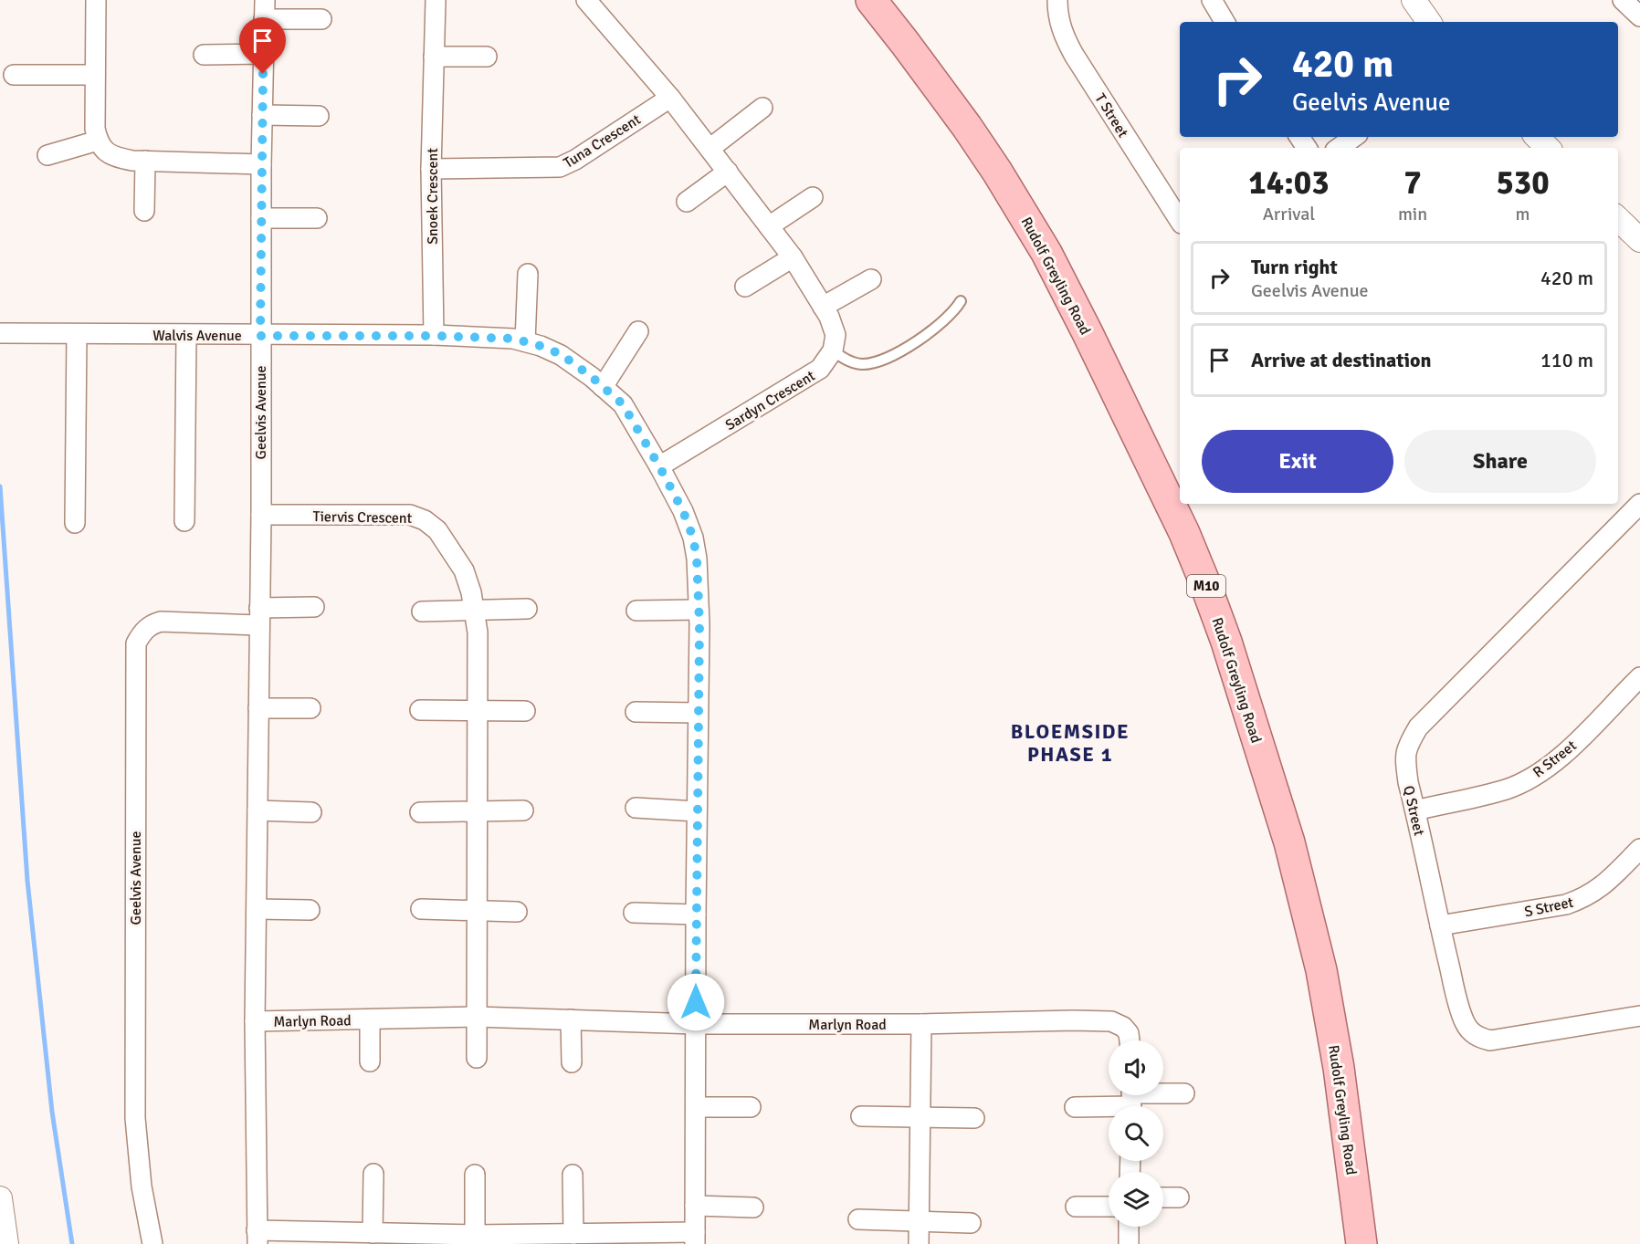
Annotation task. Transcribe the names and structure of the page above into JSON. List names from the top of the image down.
{
  "streets": {
    "main road": ["Rudolf Greyling Road", "M10"],
    "street": [
      "T Street",
      "Tuna Crescent",
      "Snoek Crescent",
      "Walvis Avenue",
      "Sardyn Crescent",
      "Geelvis Avenue",
      "Tiervis Crescent",
      "R Street",
      "Q Street",
      "S Street",
      "Marlyn Road"
    ]
  },
  "crossings": [
    ["Tuna Crescent", "Snoek Crescent"],
    ["Snoek Crescent", "Walvis Avenue"],
    ["Walvis Avenue", "Sardyn Crescent"],
    ["Walvis Avenue", "Geelvis Avenue"],
    ["Walvis Avenue", "Marlyn Road"],
    ["Geelvis Avenue", "Tiervis Crescent"],
    ["Geelvis Avenue", "Marlyn Road"],
    ["Tiervis Crescent", "Marlyn Road"],
    ["R Street", "Q Street"],
    ["Q Street", "S Street"]
  ],
  "districts": ["BLOEMSIDE PHASE 1"],
  "page": {
    "turn": ["420 m", "Geelvis Avenue"],
    "eta": [
      "14:03",
      "Arrival",
      "7",
      "min",
      "530",
      "m"
    ],
    "list": [
      {
        "name": "Turn right",
        "note": "Geelvis Avenue",
        "value": "420 m"
      },
      {
        "name": "Arrive at destination",
        "value": "110 m"
      }
    ],
    "buttons": ["Exit", "Share"]
  }
}
